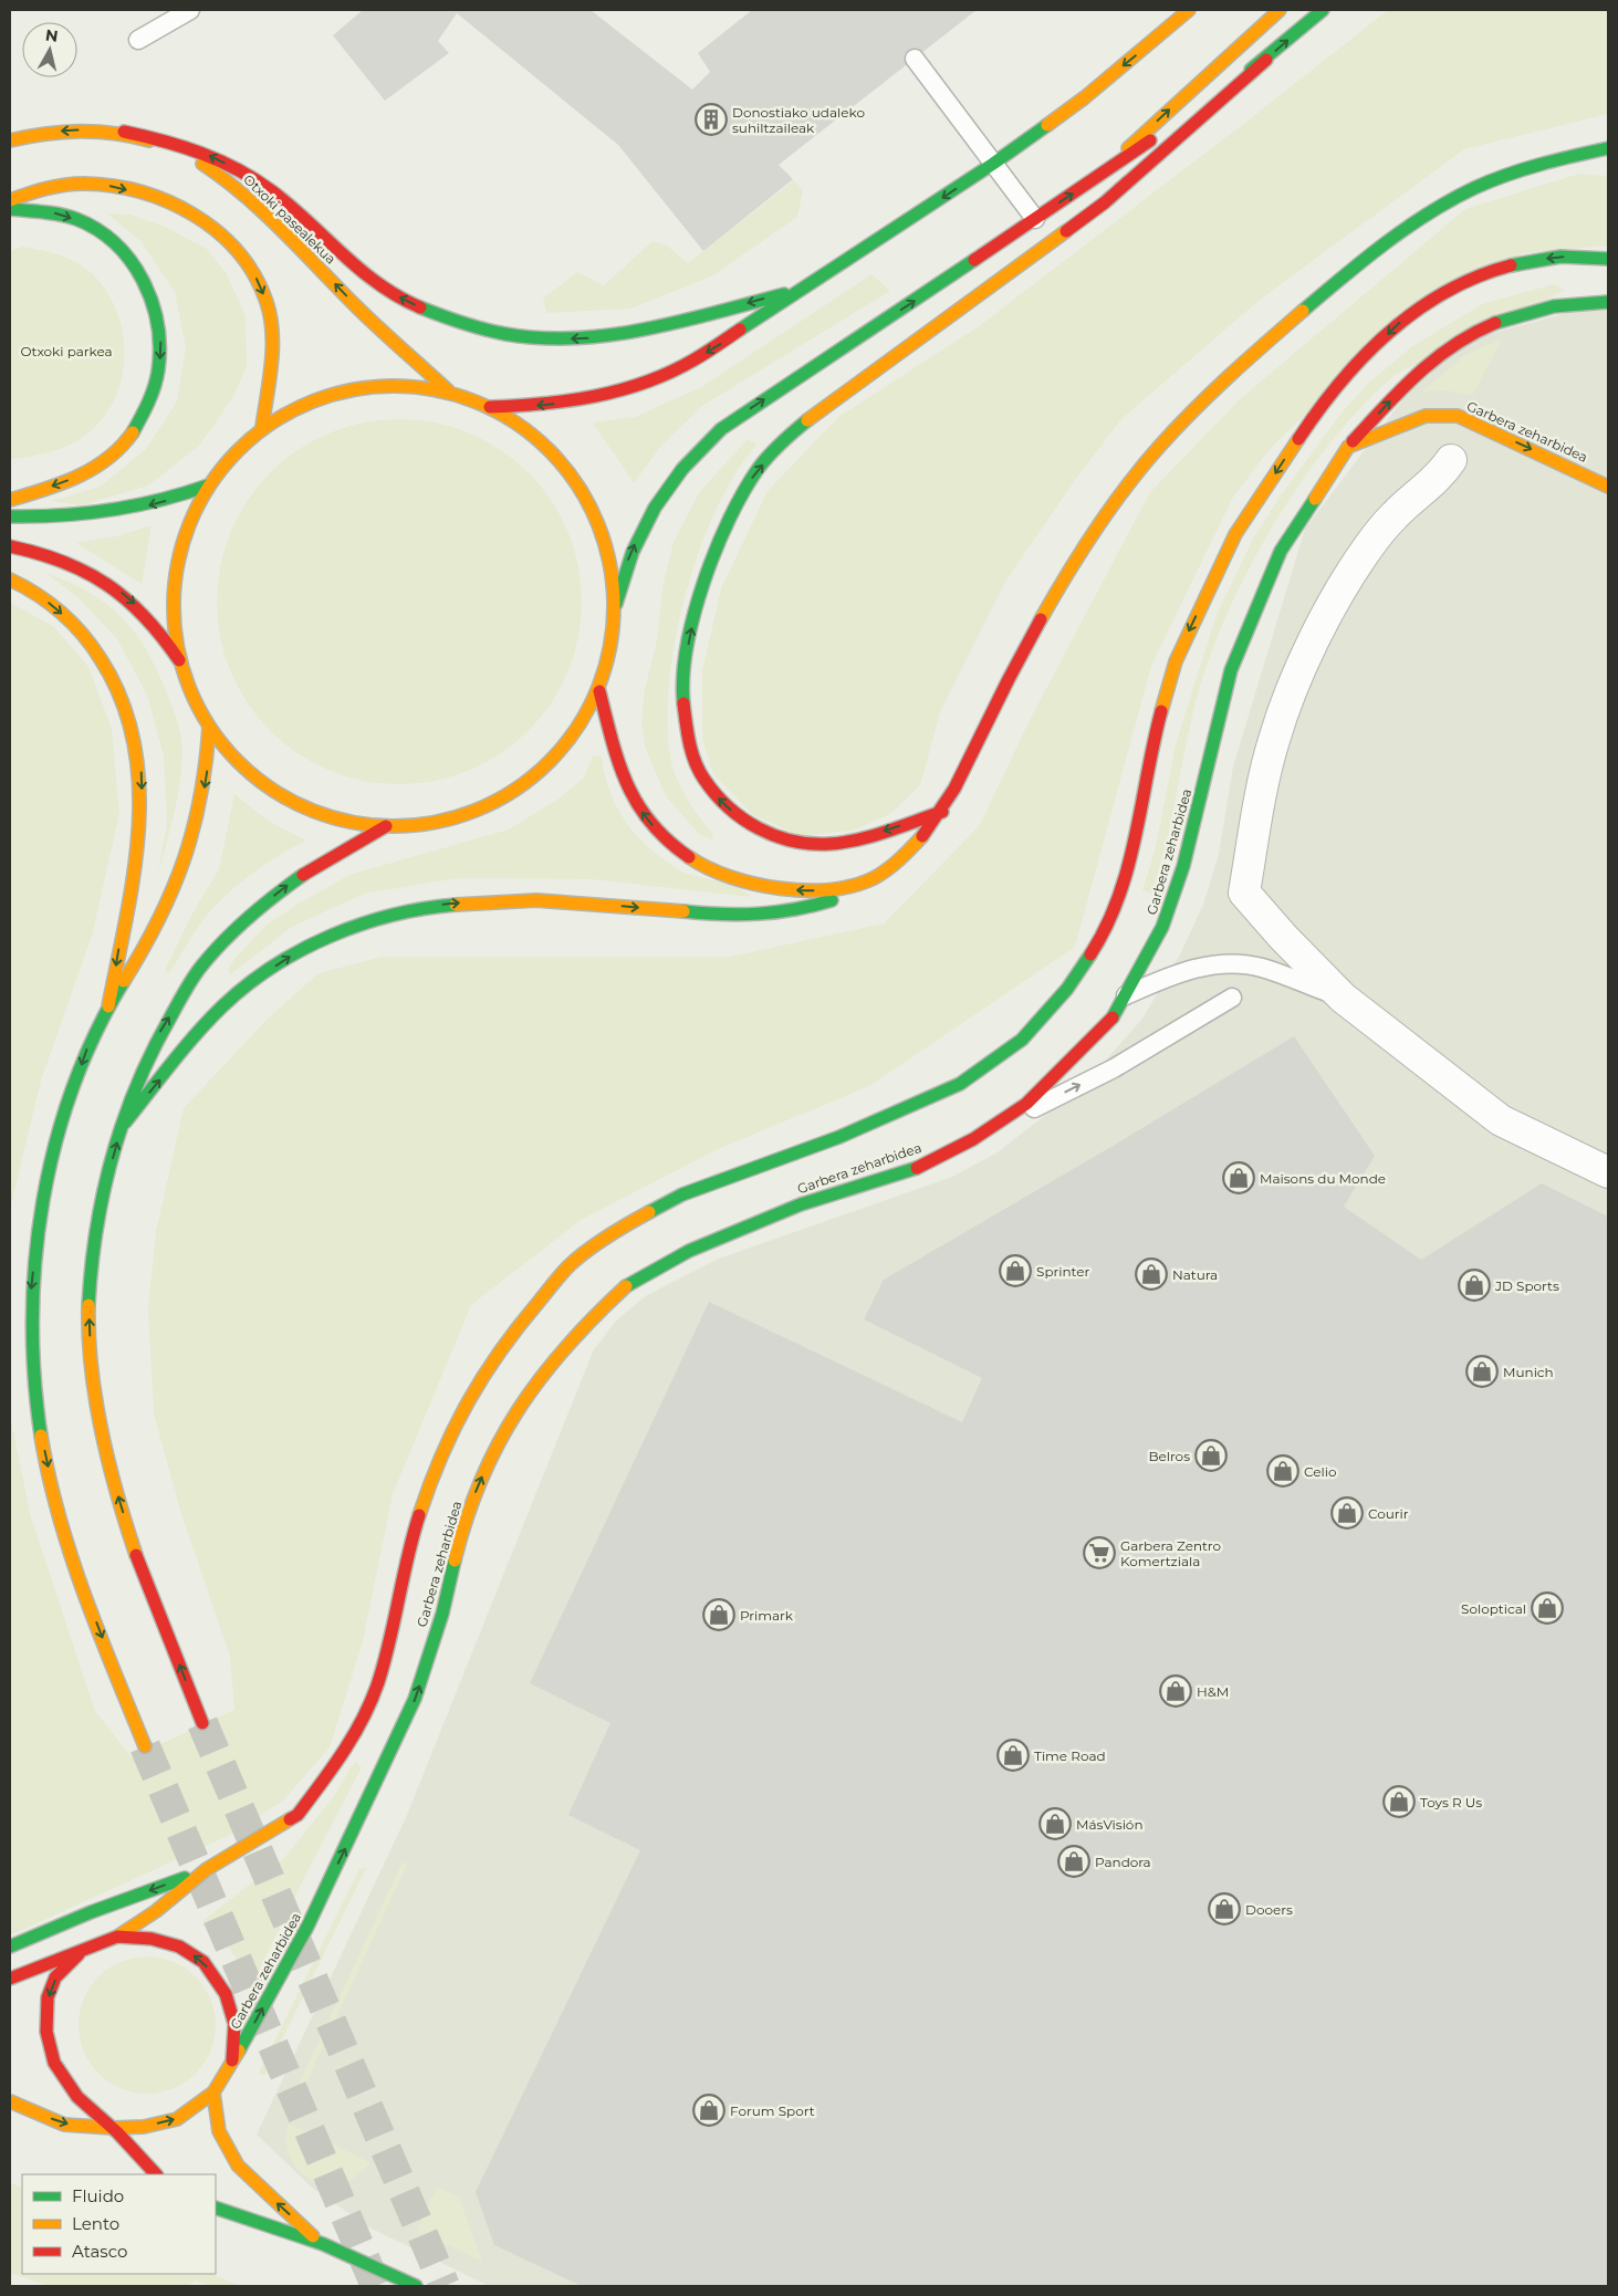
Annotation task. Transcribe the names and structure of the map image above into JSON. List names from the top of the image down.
{
  "streets": {
    "main road": ["Otxoki pasealekua", "Garbera zeharbidea"]
  },
  "one_way": ["Otxoki pasealekua"],
  "parks": ["Otxoki parkea"],
  "places": {
    "building": ["Donostiako udaleko suhiltzaileak"],
    "shop": [
      "Maisons du Monde",
      "Sprinter",
      "Natura",
      "JD Sports",
      "Munich",
      "Belros",
      "Celio",
      "Courir",
      "Soloptical",
      "Primark",
      "H&M",
      "Time Road",
      "Toys R Us",
      "MásVisión",
      "Pandora",
      "Dooers",
      "Forum Sport"
    ],
    "supermarket": ["Garbera Zentro Komertziala"]
  },
  "legend": ["Fluido", "Lento", "Atasco"],
  "north": "top"
}
